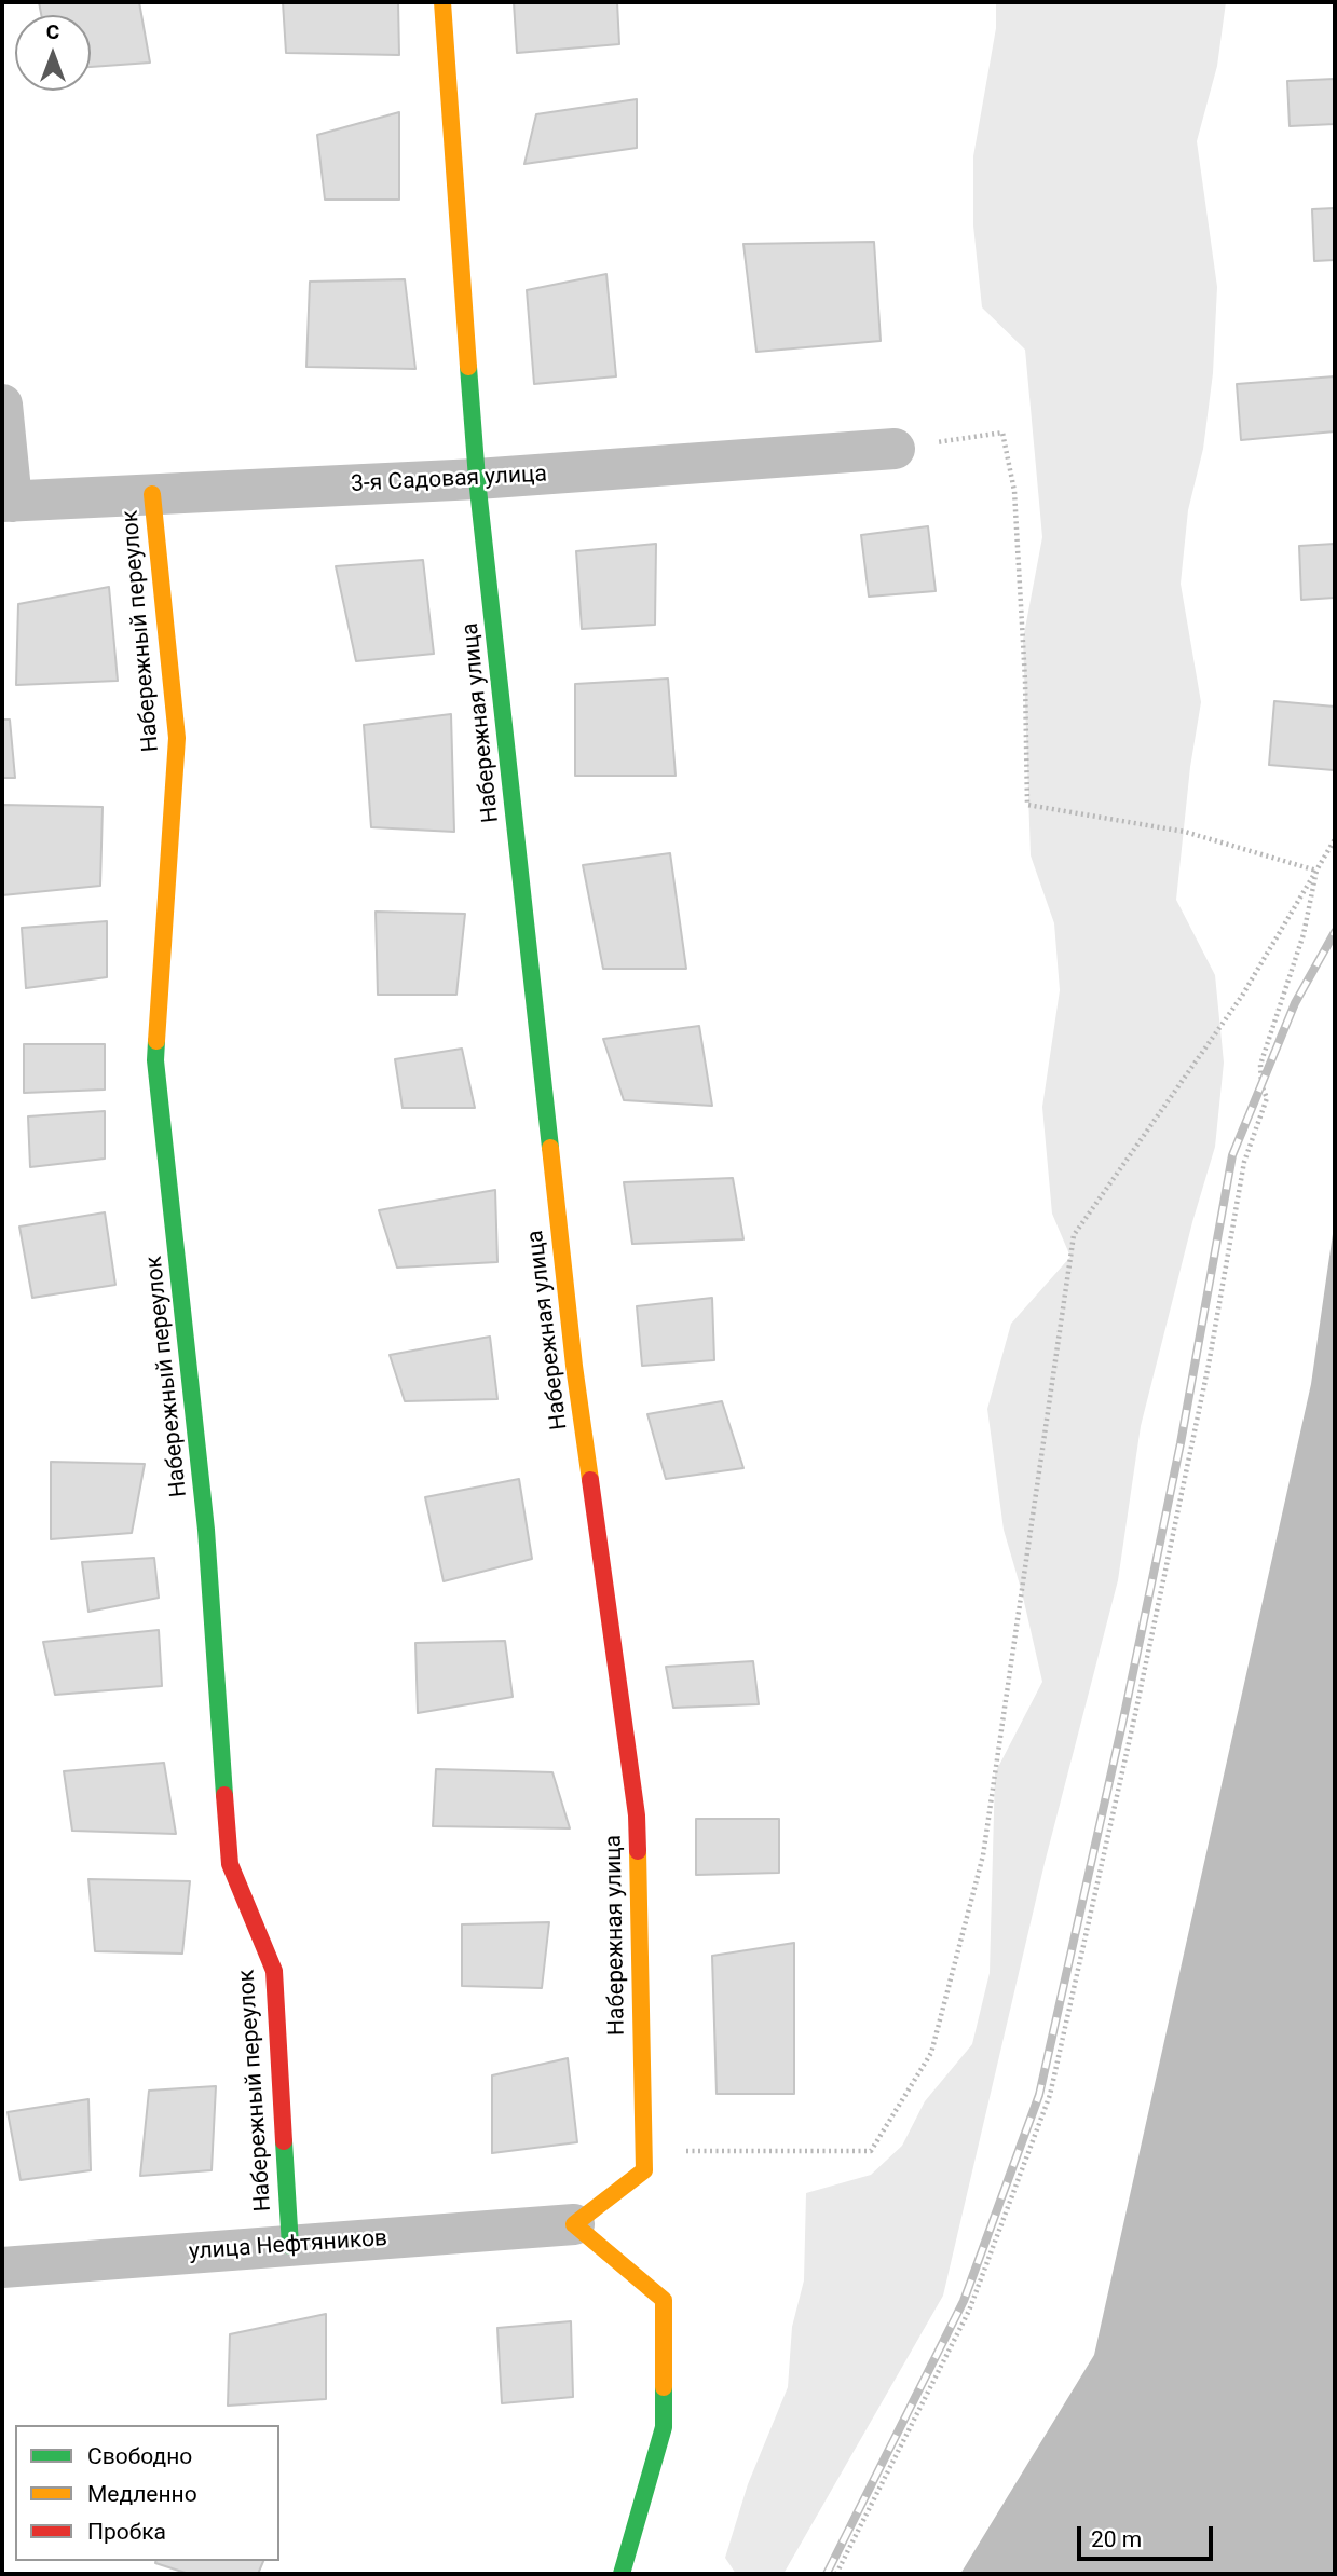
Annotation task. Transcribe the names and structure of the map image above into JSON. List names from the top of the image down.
{
  "streets": {
    "street": [
      "3-я Садовая улица",
      "Набережный переулок",
      "Набережная улица",
      "улица Нефтяников"
    ]
  },
  "crossings": [
    ["3-я Садовая улица", "Набережный переулок"],
    ["3-я Садовая улица", "Набережная улица"],
    ["Набережный переулок", "улица Нефтяников"],
    ["Набережная улица", "улица Нефтяников"]
  ],
  "legend": ["Свободно", "Медленно", "Пробка"],
  "scale_bar": "20 m",
  "north": "top"
}
